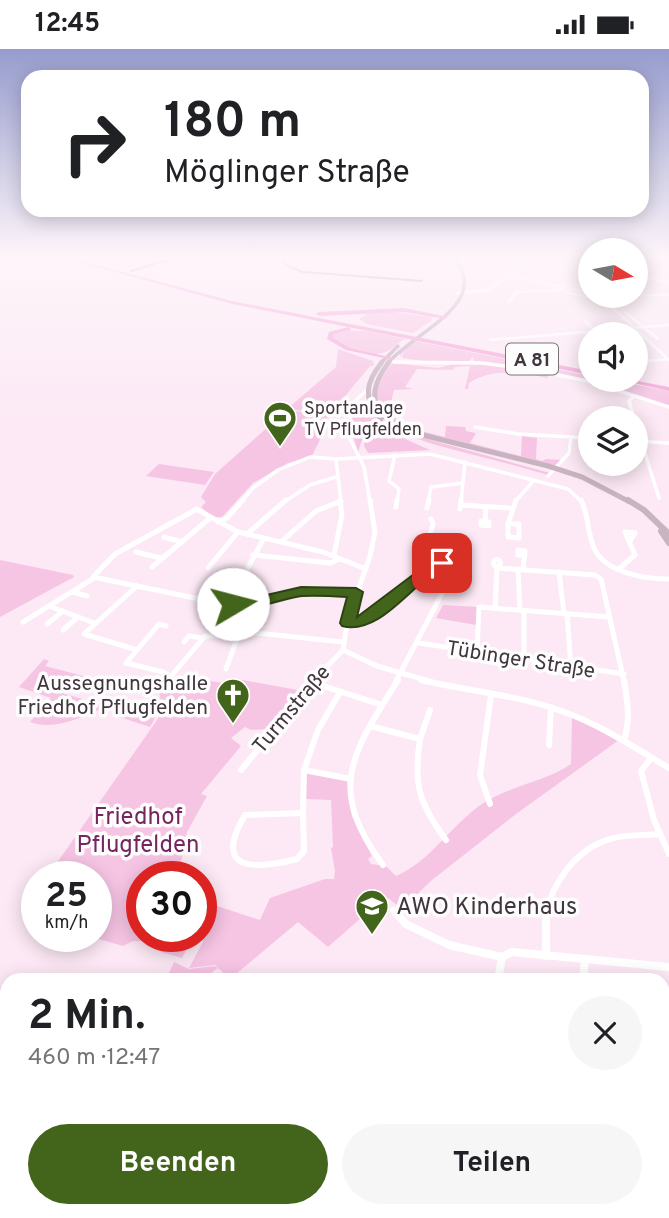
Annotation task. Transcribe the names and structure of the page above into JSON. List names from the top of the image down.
{
  "streets": {
    "highway": ["A 81"],
    "street": ["Tübinger Straße", "Turmstraße"]
  },
  "parks": ["Friedhof Pflugfelden"],
  "places": {
    "sports": ["Sportanlage TV Pflugfelden"],
    "church": ["Aussegnungshalle Friedhof Pflugfelden"],
    "school or university": ["AWO Kinderhaus"]
  },
  "north": "right",
  "page": {
    "status": "12:45",
    "turn": ["180 m", "Möglinger Straße"],
    "speed": "25 km/h",
    "limit": "30",
    "heading": ["2 Min.", "460 m · 12:47"],
    "buttons": ["Beenden", "Teilen"]
  }
}
